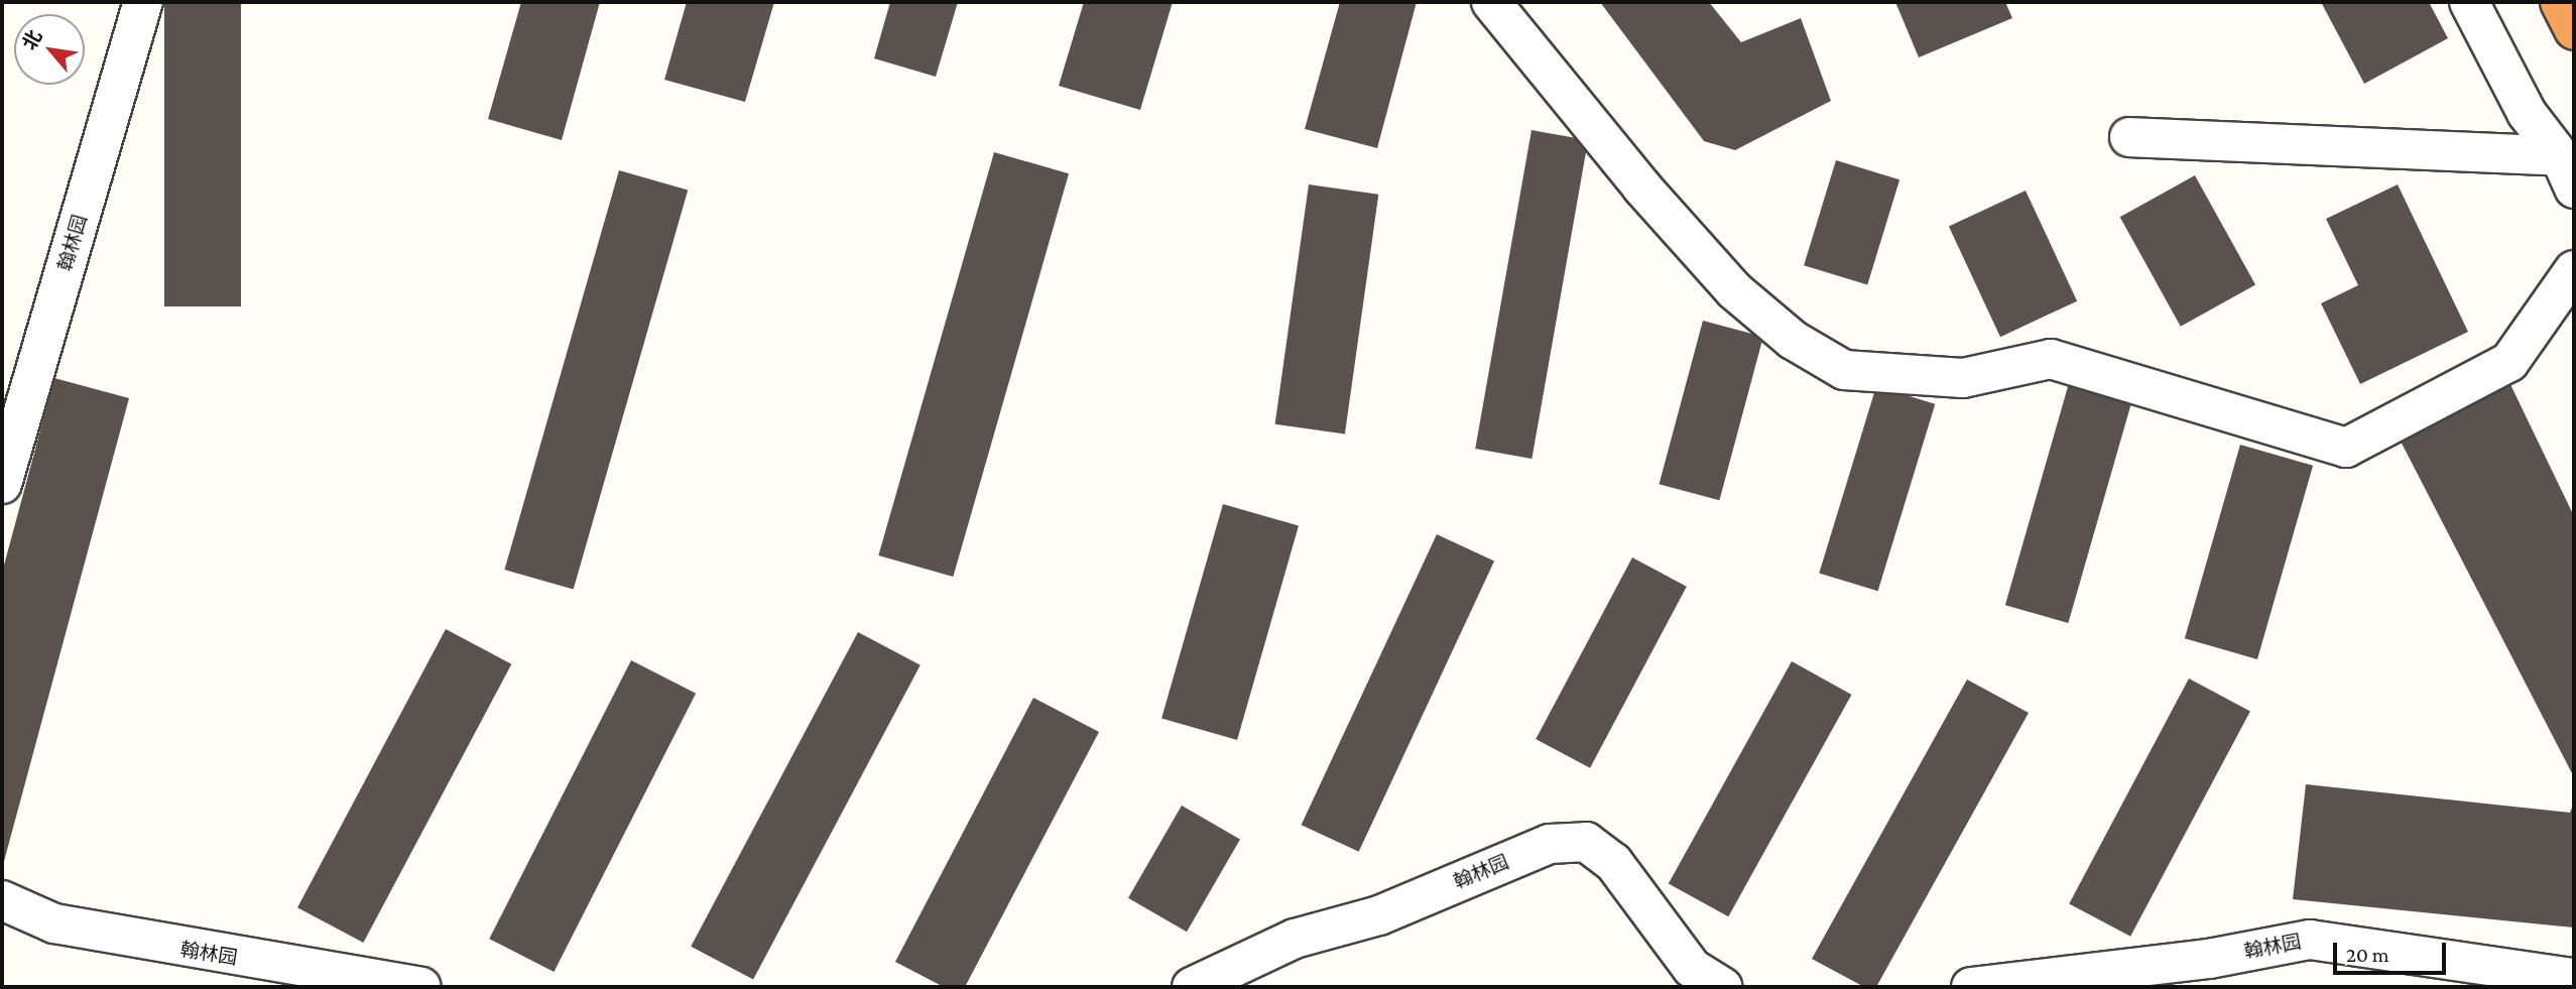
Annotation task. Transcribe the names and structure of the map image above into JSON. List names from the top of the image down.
{
  "streets": {
    "street": ["翰林园"]
  },
  "scale_bar": "20 m",
  "north": "top left"
}
